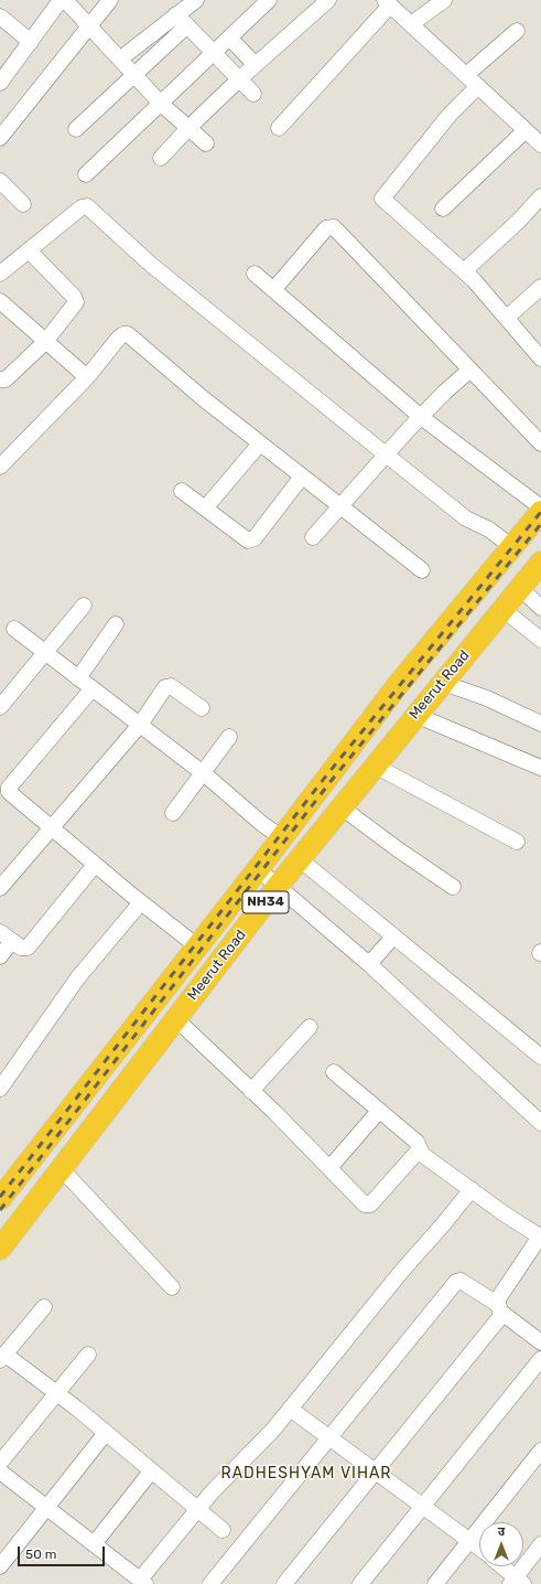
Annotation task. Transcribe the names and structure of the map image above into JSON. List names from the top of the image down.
{
  "streets": {
    "highway": ["Meerut Road", "NH34"]
  },
  "districts": ["RADHESHYAM VIHAR"],
  "scale_bar": "50 m",
  "north": "top"
}
